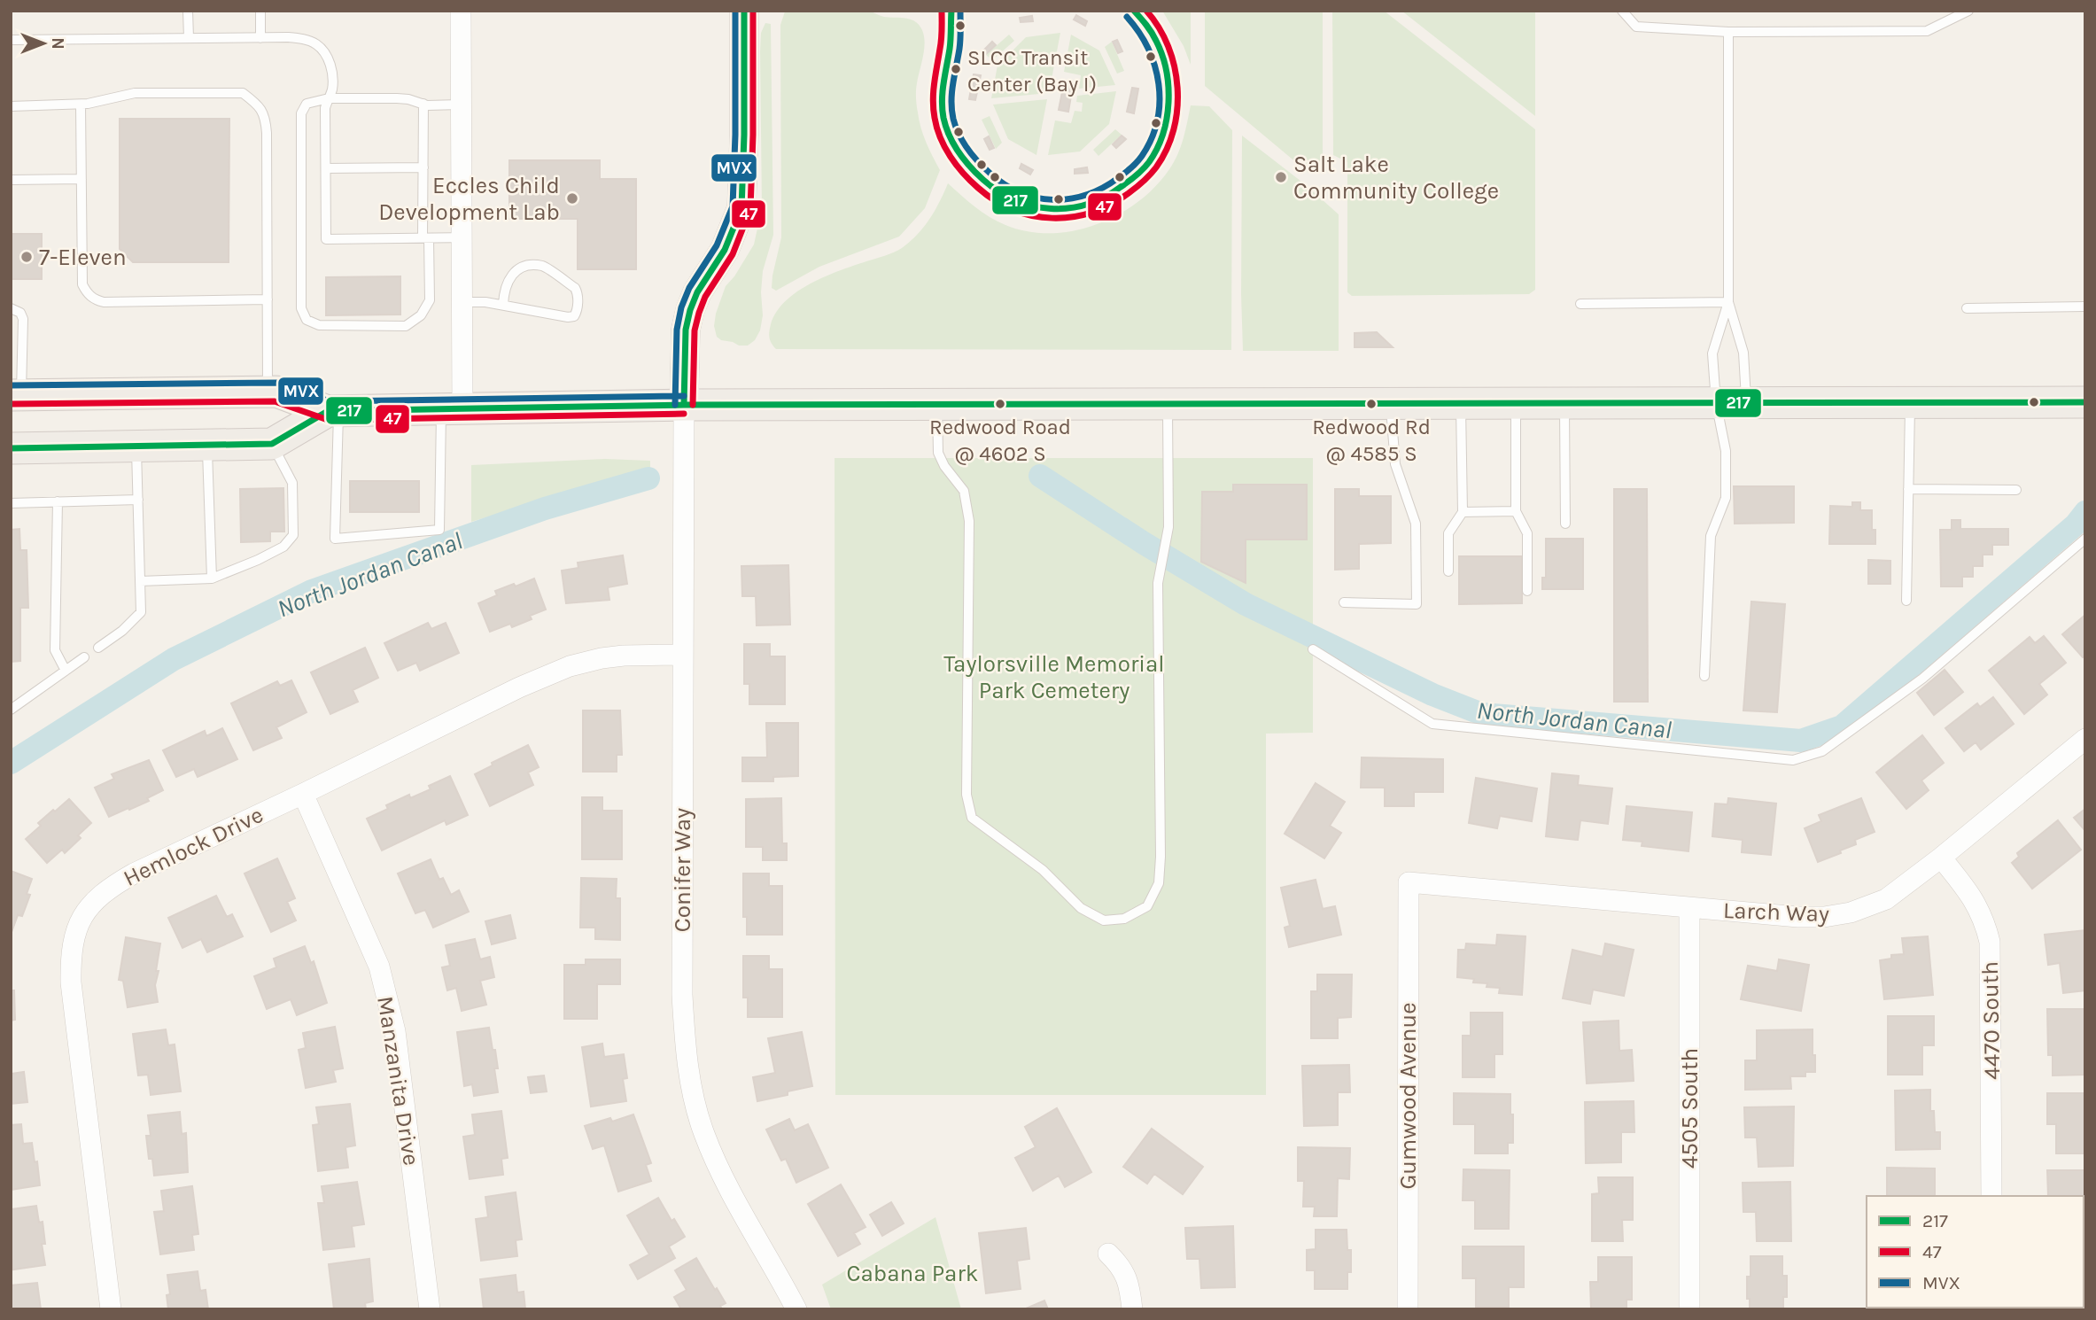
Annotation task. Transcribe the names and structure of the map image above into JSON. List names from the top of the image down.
{
  "streets": {
    "street": [
      "Hemlock Drive",
      "Conifer Way",
      "Larch Way",
      "4470 South",
      "Manzanita Drive",
      "Gumwood Avenue",
      "4505 South"
    ]
  },
  "crossings": [
    ["Hemlock Drive", "Conifer Way"],
    ["Hemlock Drive", "Manzanita Drive"],
    ["Larch Way", "4470 South"],
    ["Larch Way", "Gumwood Avenue"],
    ["Larch Way", "4505 South"]
  ],
  "water": ["North Jordan Canal"],
  "parks": ["Taylorsville Memorial Park Cemetery", "Cabana Park"],
  "places": [
    "SLCC Transit Center (Bay I)",
    "Salt Lake Community College",
    "Eccles Child Development Lab",
    "7-Eleven",
    "Redwood Road @ 4602 S",
    "Redwood Rd @ 4585 S"
  ],
  "lines": ["transit line 217", "transit line 47", "transit line MVX"],
  "legend": ["217", "47", "MVX"],
  "north": "right"
}
